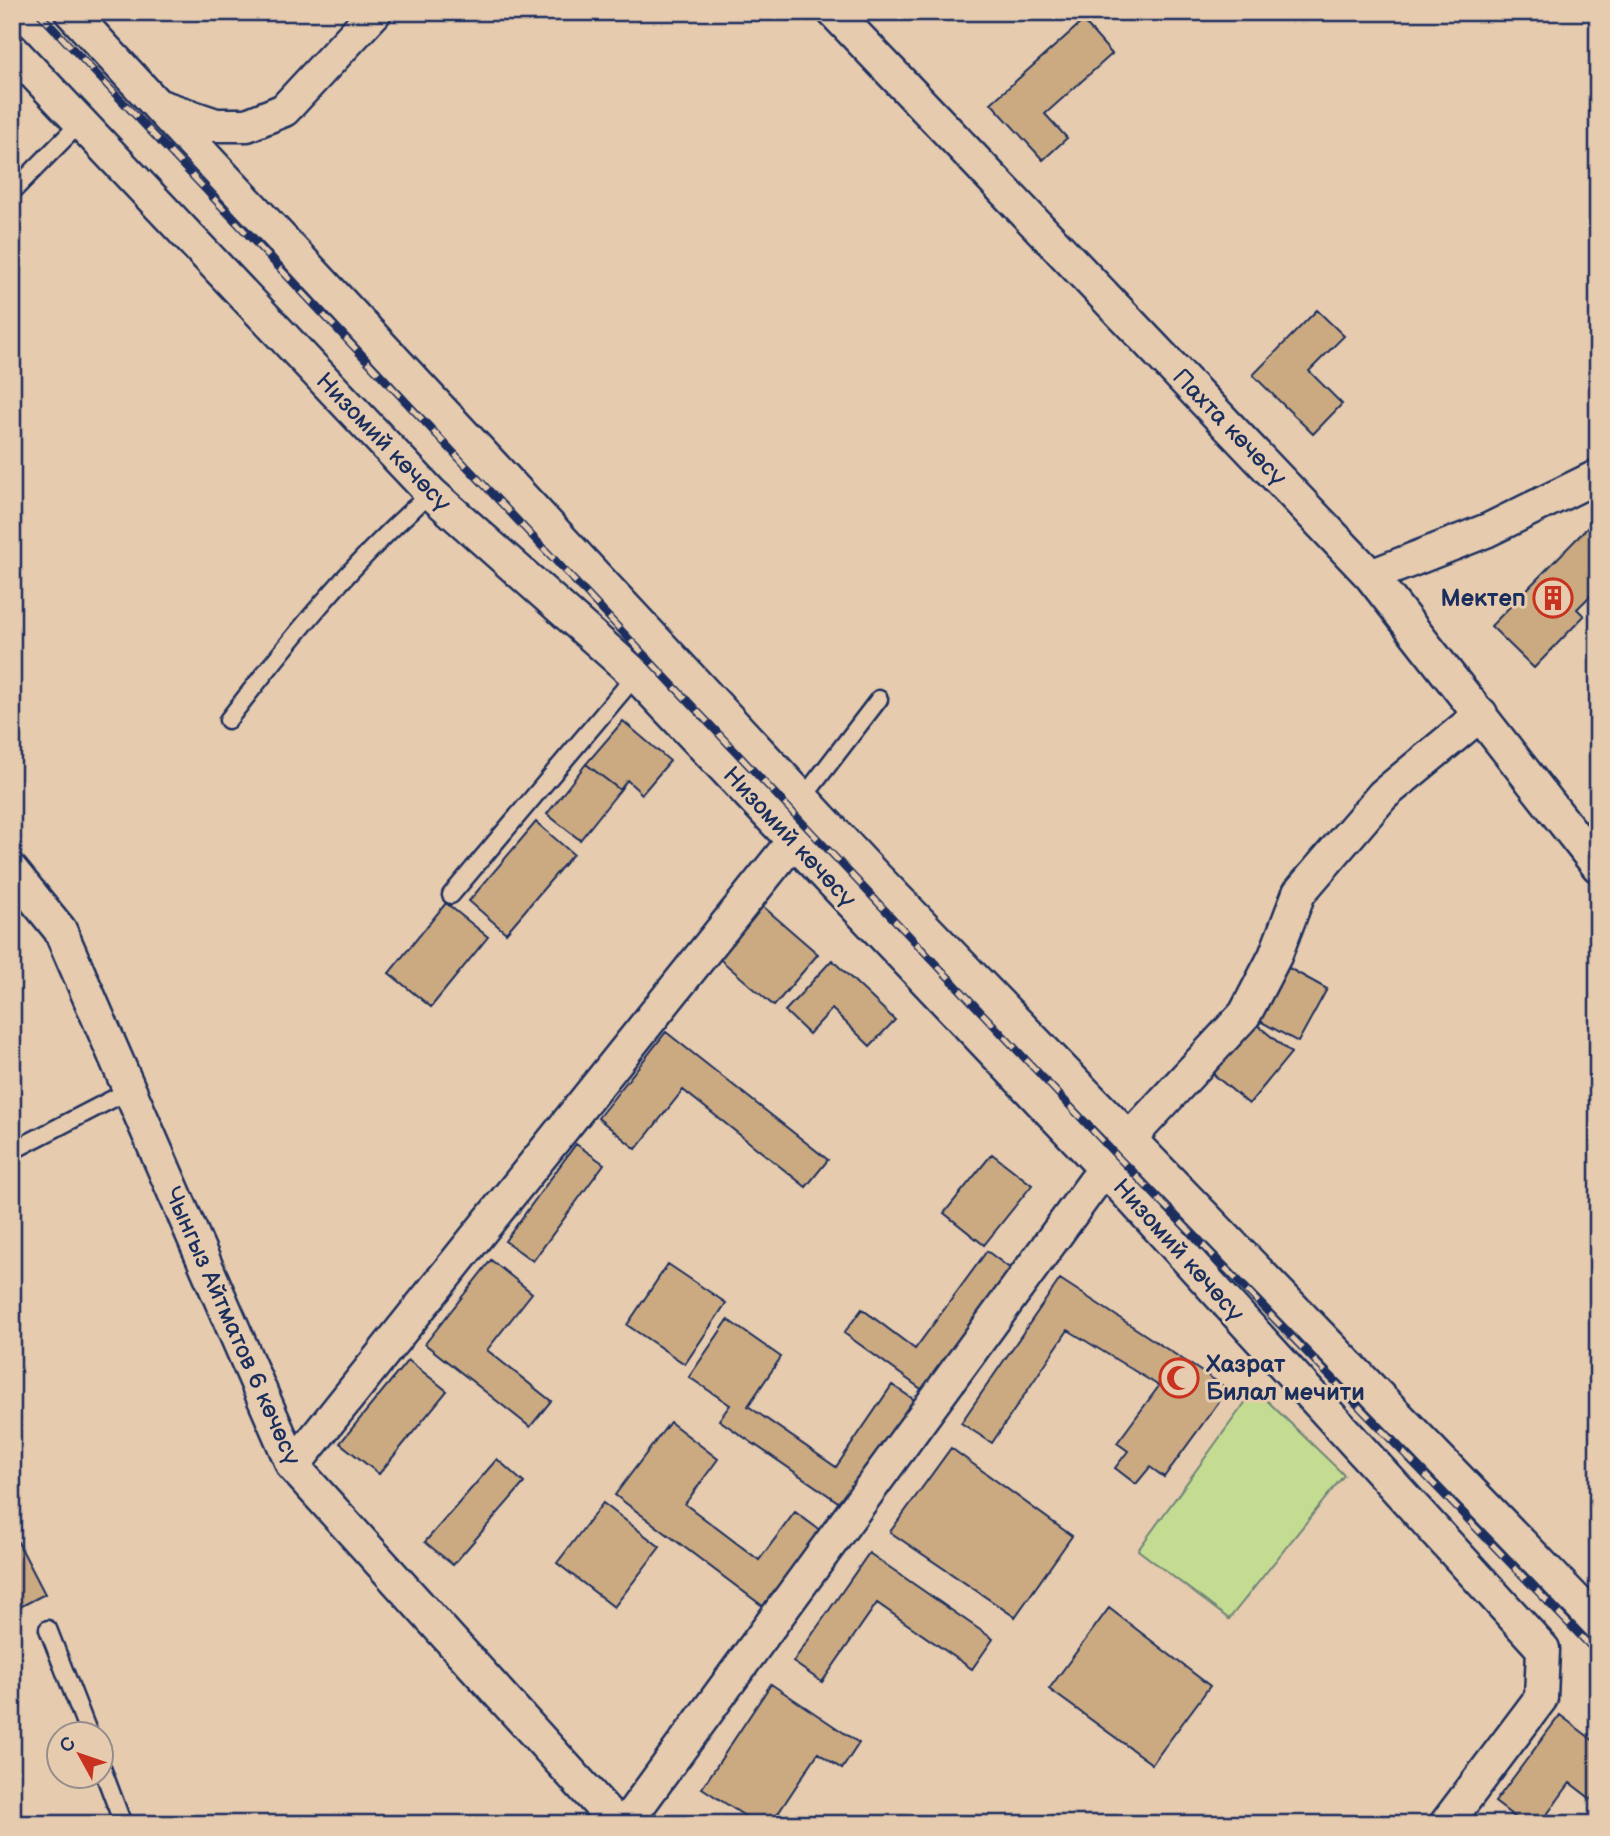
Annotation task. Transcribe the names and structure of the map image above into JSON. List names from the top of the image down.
{
  "streets": {
    "street": ["Пахта көчөсү", "Низомий көчөсү", "Чынгыз Айтматов 6 көчөсү"]
  },
  "places": {
    "building": ["Мектеп"],
    "mosque": ["Хазрат Билал мечити"]
  },
  "north": "top left"
}
